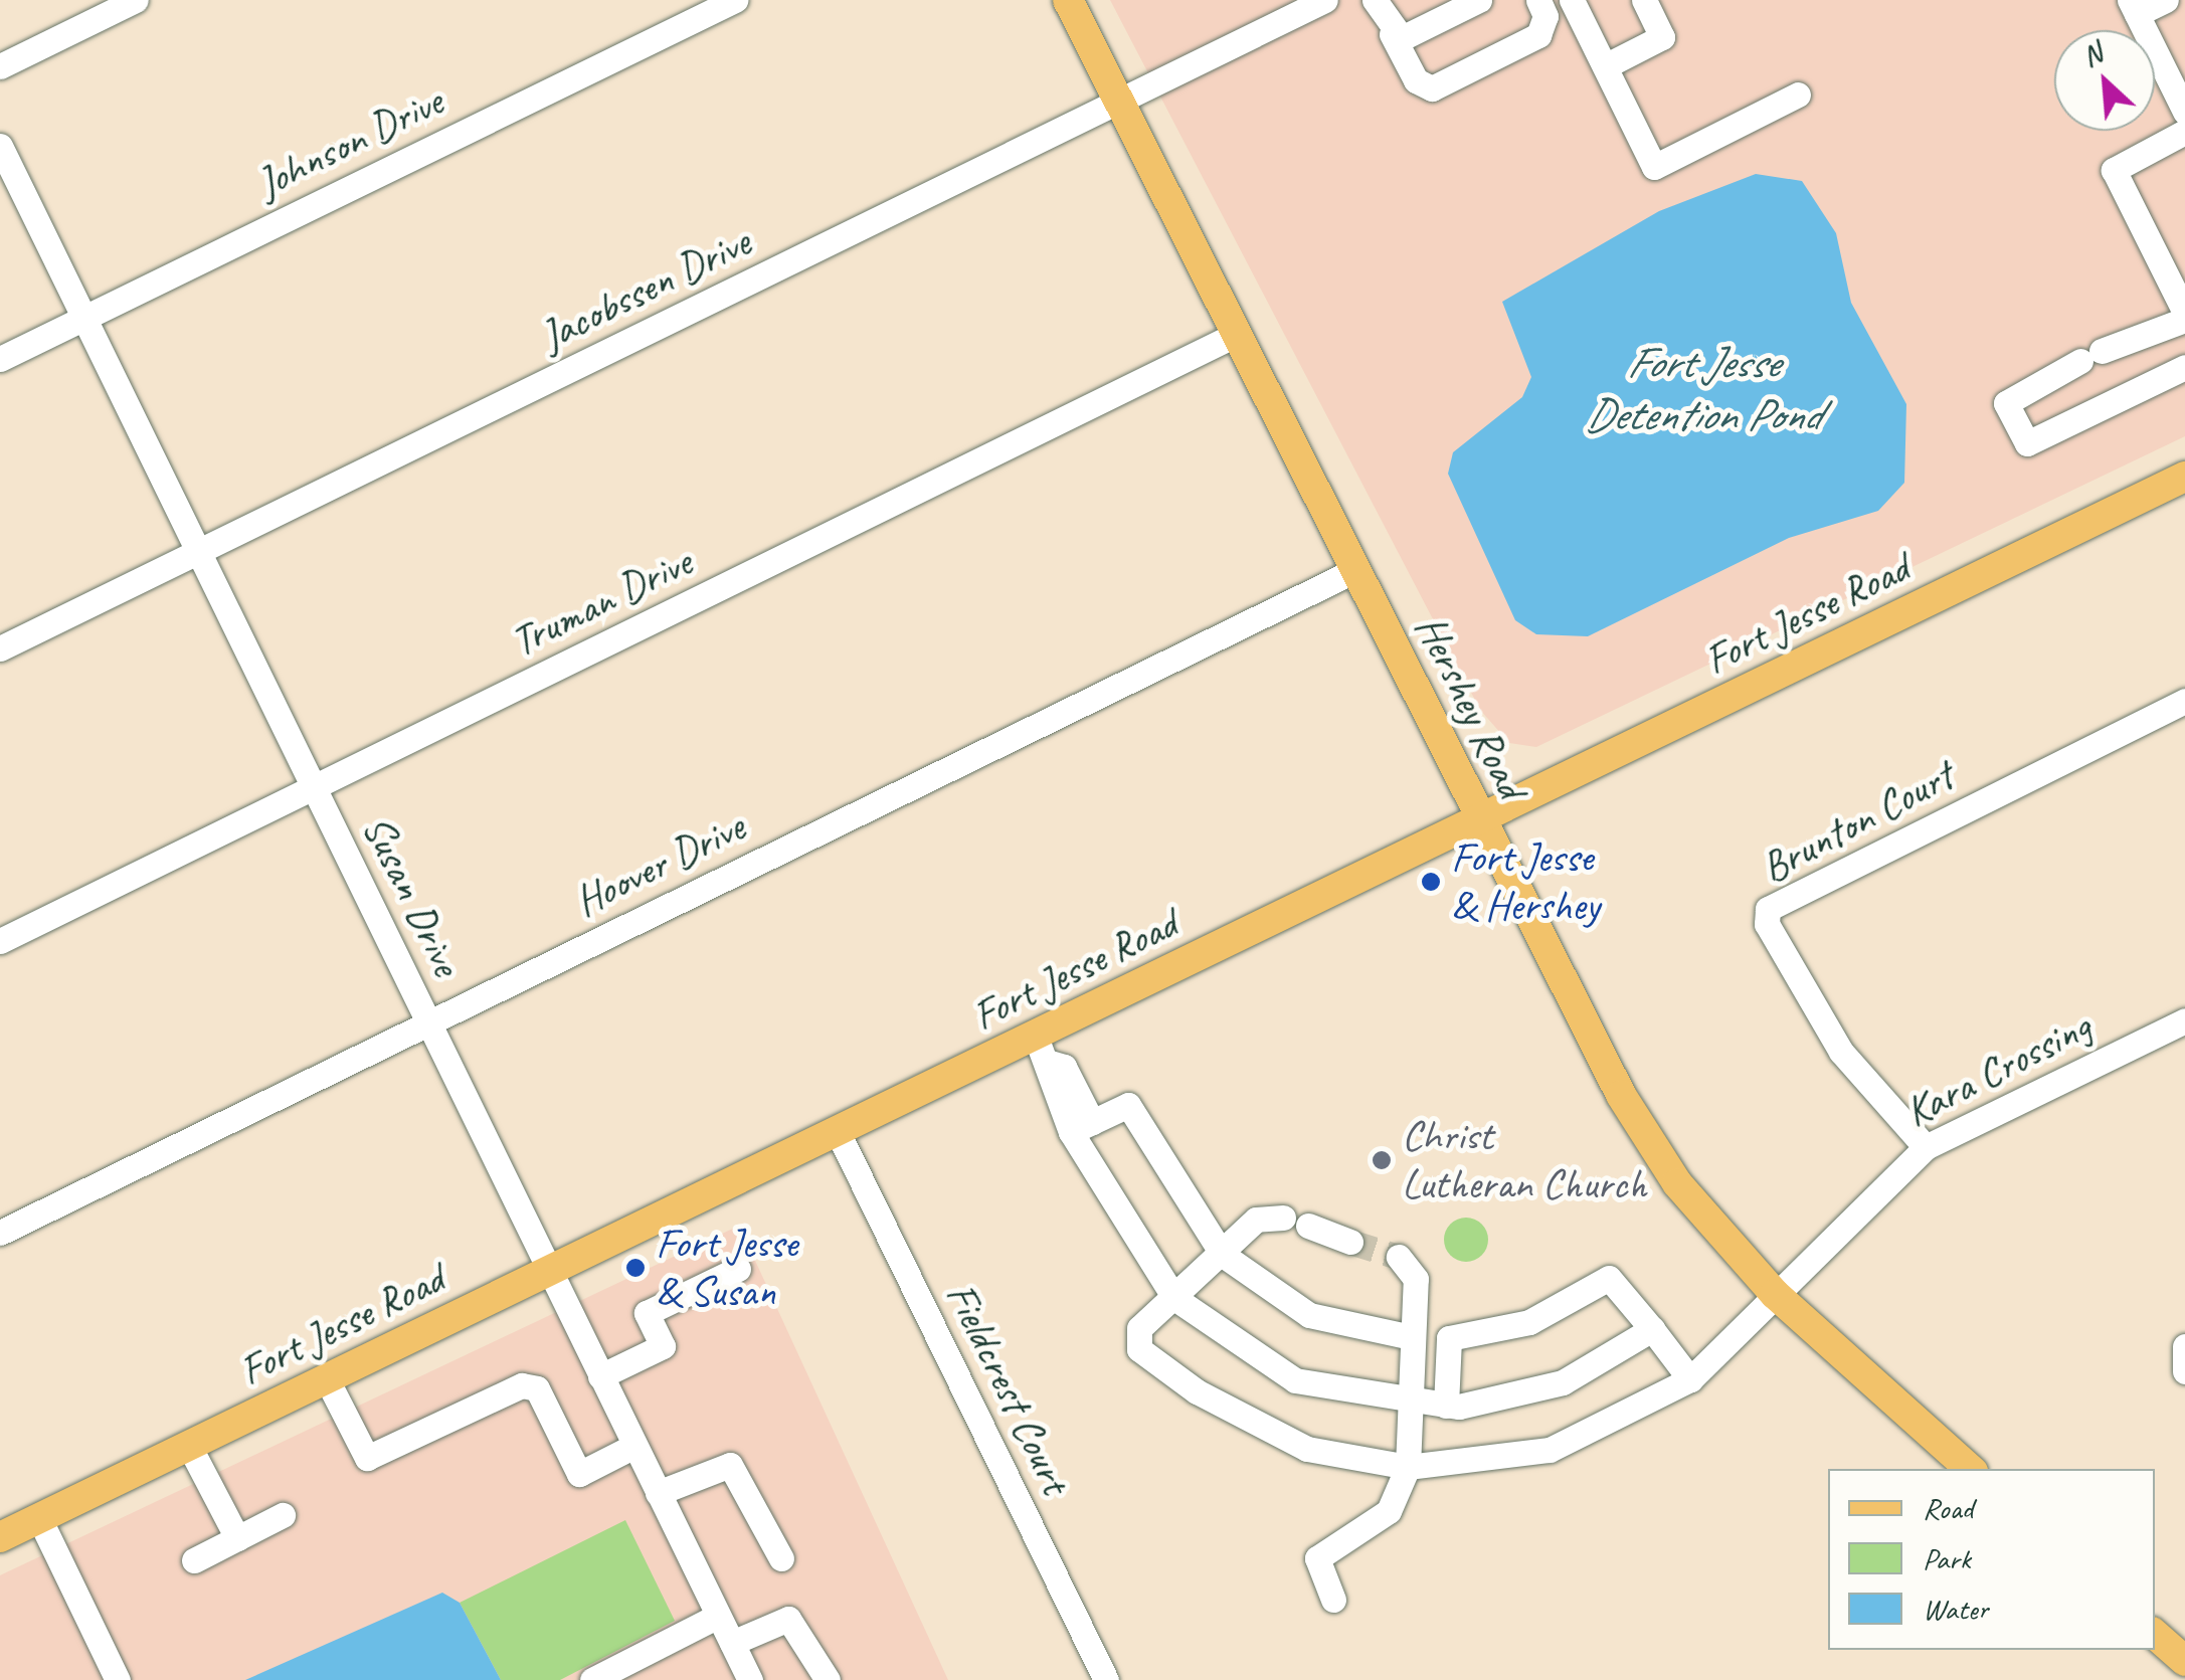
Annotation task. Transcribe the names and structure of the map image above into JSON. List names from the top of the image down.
{
  "streets": {
    "main road": ["Fort Jesse Road", "Hershey Road"],
    "street": [
      "Johnson Drive",
      "Jacobssen Drive",
      "Truman Drive",
      "Brunton Court",
      "Hoover Drive",
      "Susan Drive",
      "Kara Crossing",
      "Fieldcrest Court"
    ]
  },
  "crossings": [
    ["Johnson Drive", "Susan Drive"],
    ["Jacobssen Drive", "Hershey Road"],
    ["Jacobssen Drive", "Susan Drive"],
    ["Truman Drive", "Hershey Road"],
    ["Truman Drive", "Susan Drive"],
    ["Fort Jesse Road", "Hershey Road"],
    ["Fort Jesse Road", "Susan Drive"],
    ["Fort Jesse Road", "Fieldcrest Court"],
    ["Hershey Road", "Hoover Drive"],
    ["Hershey Road", "Kara Crossing"],
    ["Brunton Court", "Kara Crossing"],
    ["Hoover Drive", "Susan Drive"]
  ],
  "water": ["Fort Jesse Detention Pond"],
  "places": ["Fort Jesse & Hershey", "Christ Lutheran Church", "Fort Jesse & Susan"],
  "legend": ["Road", "Park", "Water"],
  "north": "top left"
}
